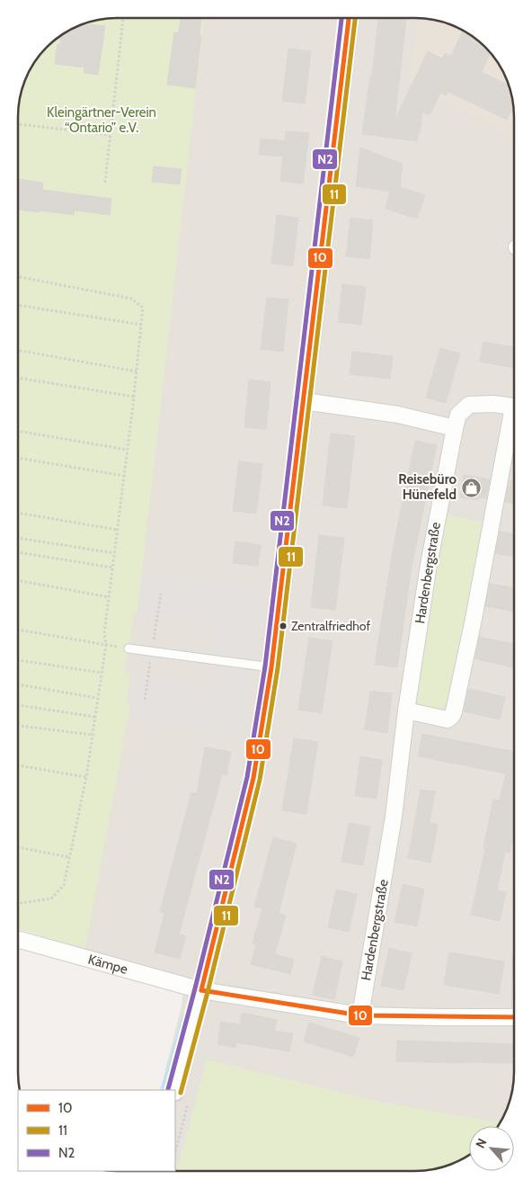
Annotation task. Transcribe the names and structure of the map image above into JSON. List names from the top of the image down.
{
  "streets": {
    "street": ["Hardenbergstraße", "Kämpe"]
  },
  "crossings": [
    ["Hardenbergstraße", "Kämpe"]
  ],
  "parks": ["Kleingärtner-Verein “Ontario” e.V."],
  "places": {
    "shop": ["Reisebüro Hünefeld"],
    "other": ["Zentralfriedhof"]
  },
  "lines": ["transit line 10", "transit line 11", "transit line N2"],
  "legend": ["10", "11", "N2"],
  "north": "top left"
}
